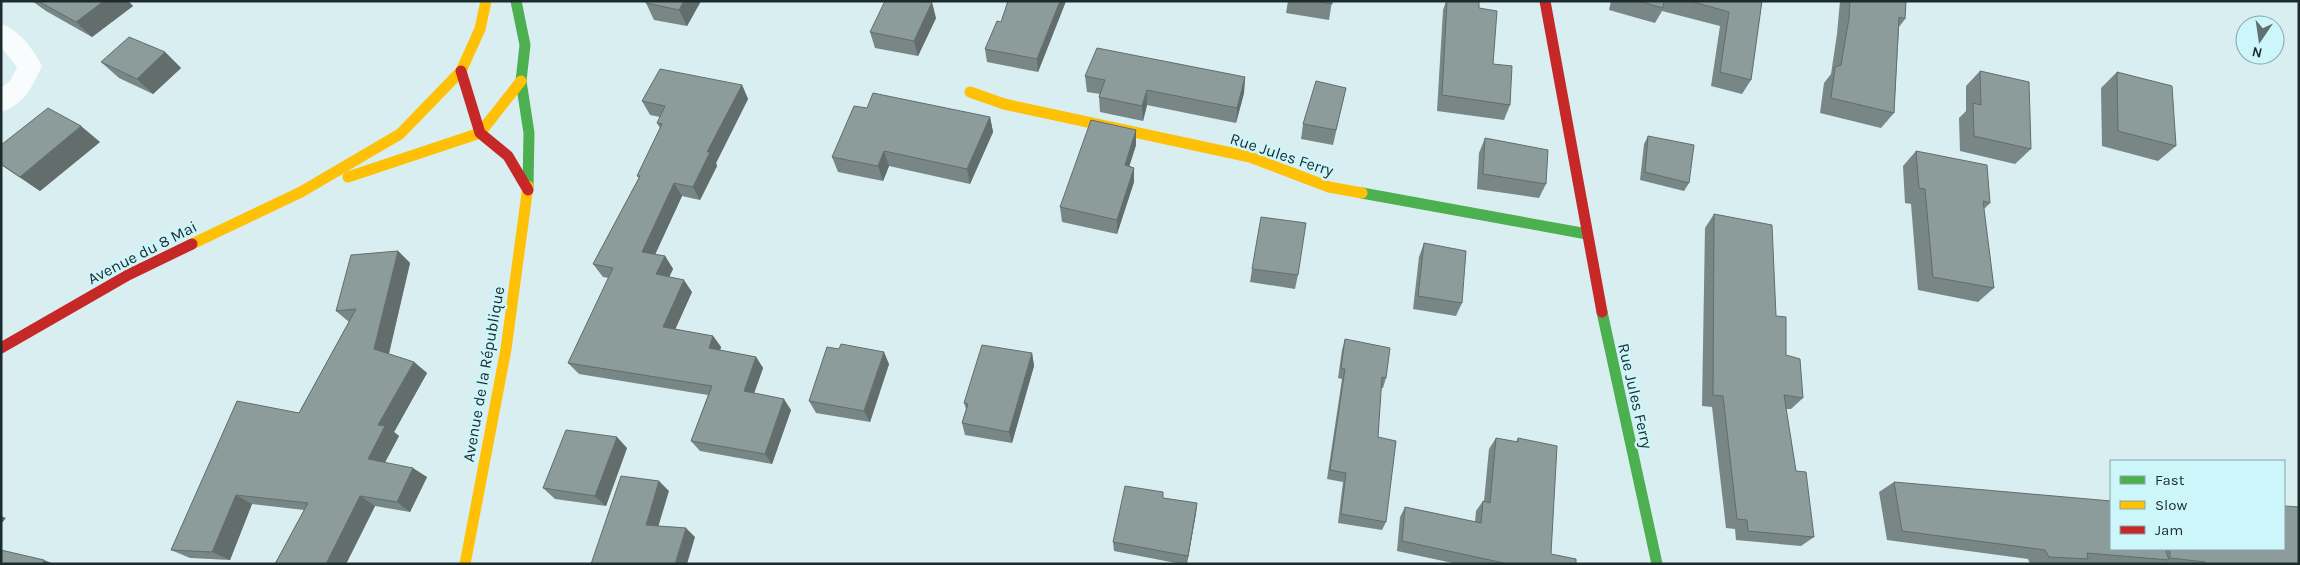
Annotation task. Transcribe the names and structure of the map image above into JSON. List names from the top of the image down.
{
  "streets": {
    "street": ["Rue Jules Ferry", "Avenue du 8 Mai", "Avenue de la République"]
  },
  "legend": ["Fast", "Slow", "Jam"],
  "north": "bottom"
}
